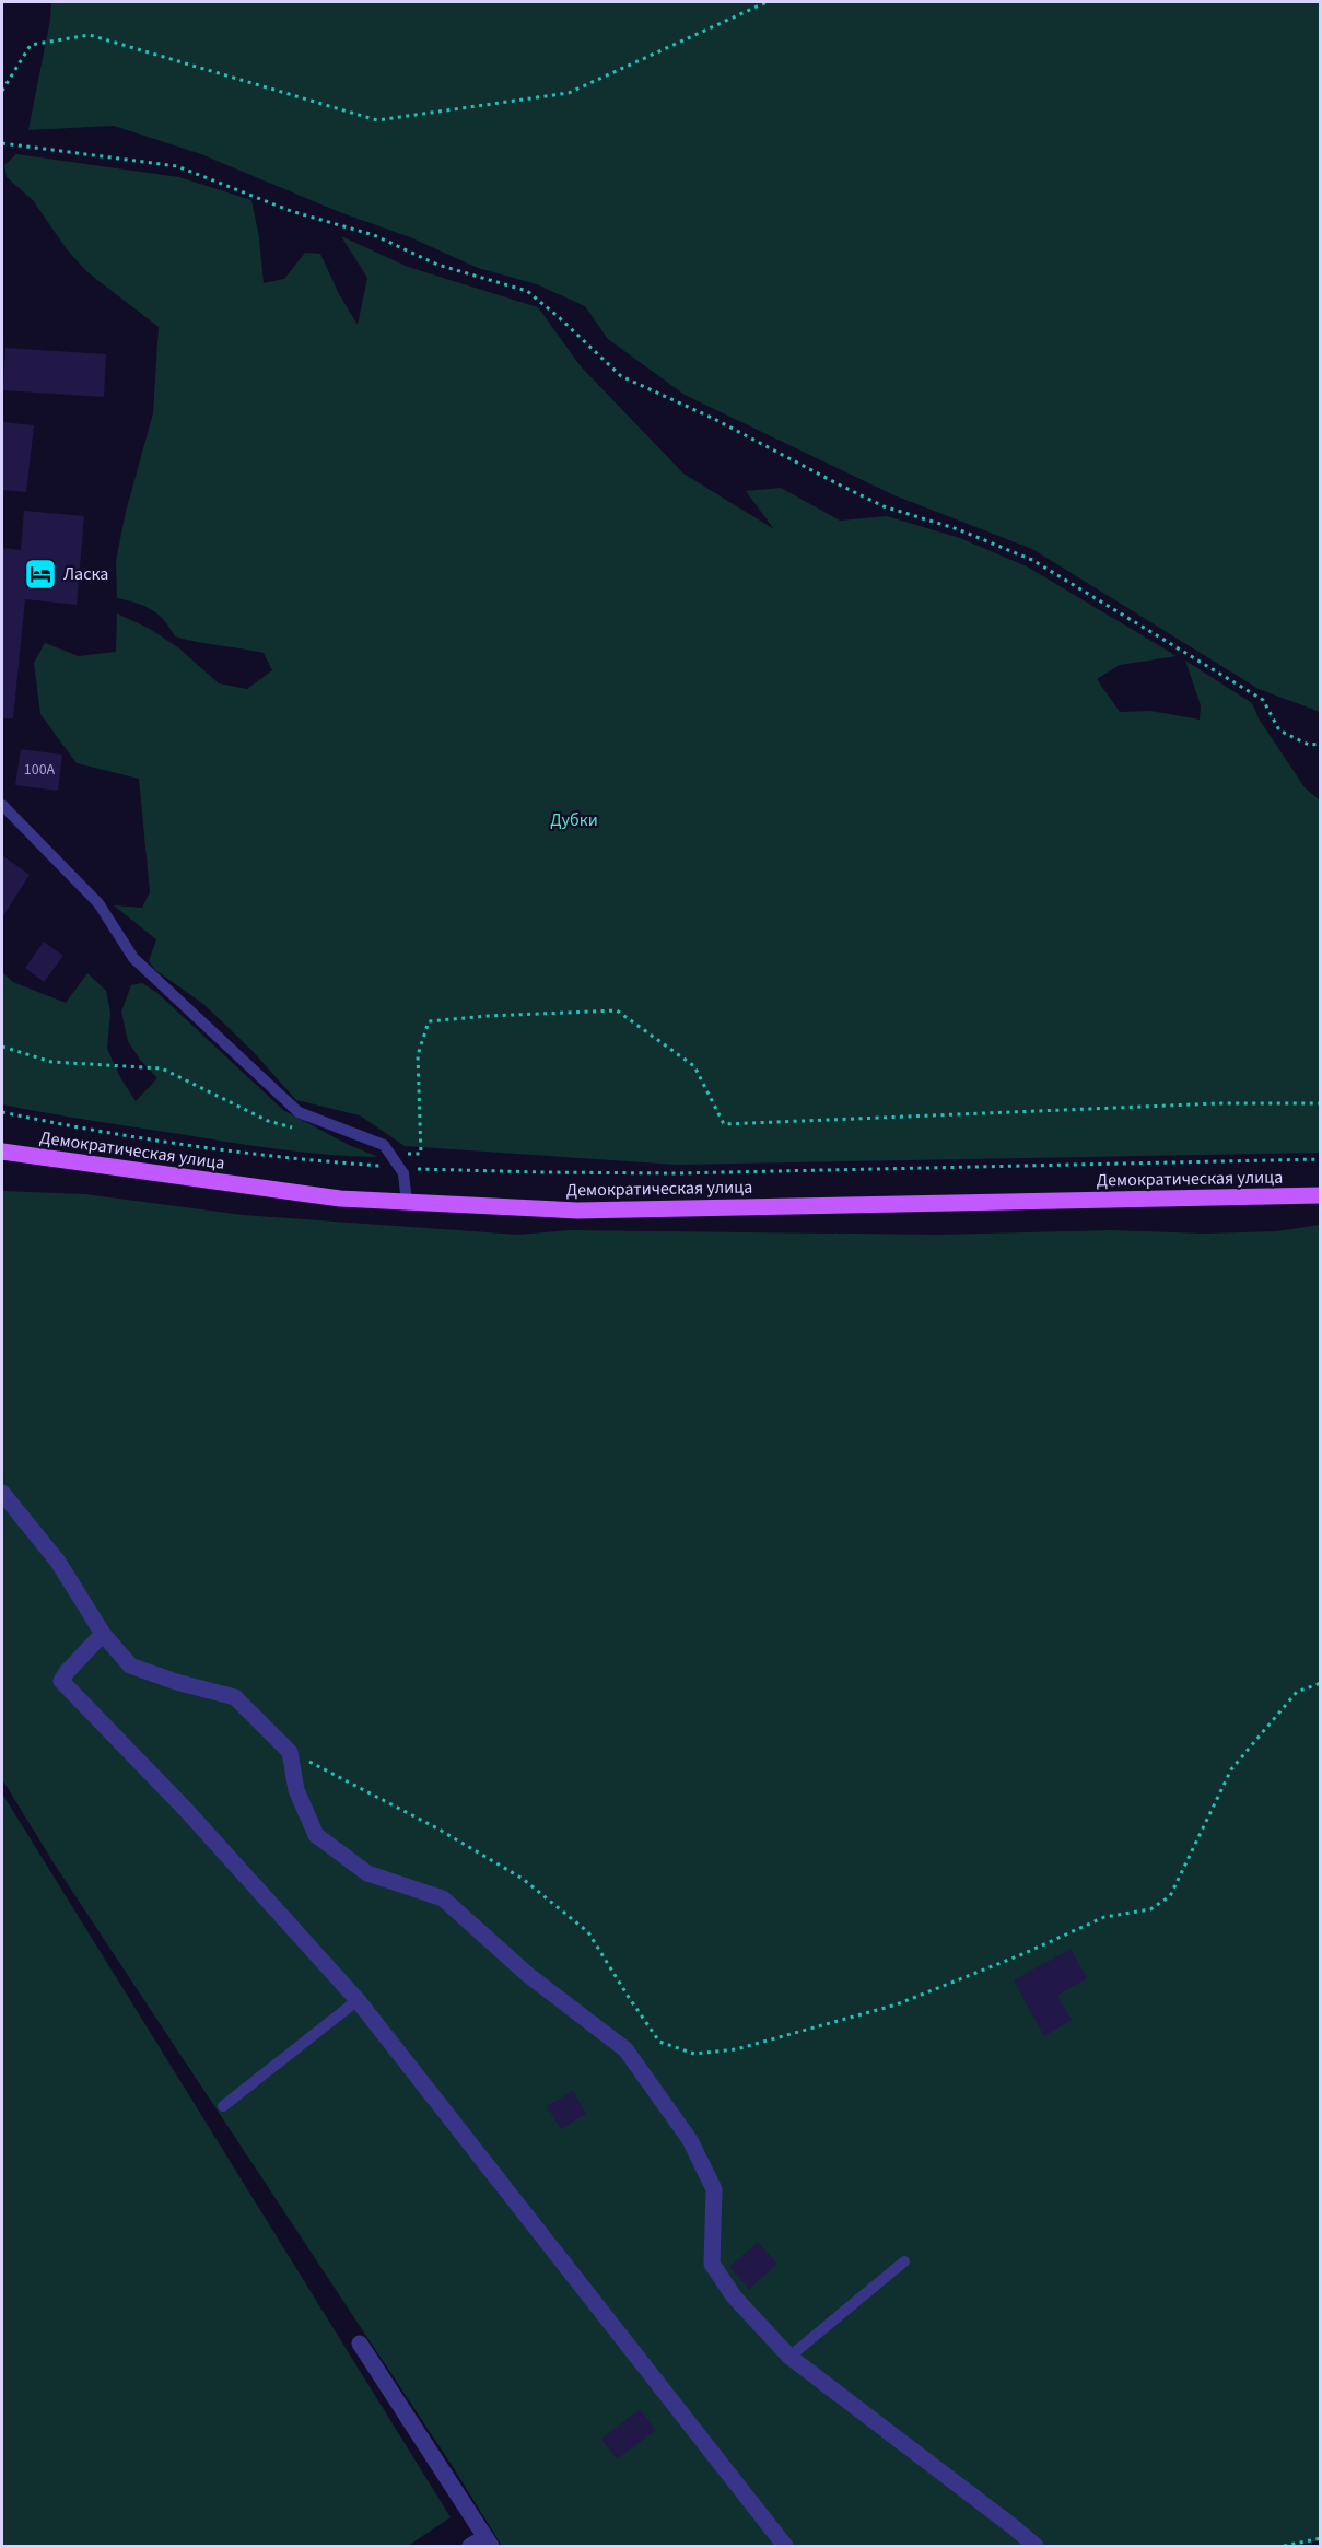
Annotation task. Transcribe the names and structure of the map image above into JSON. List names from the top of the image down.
{
  "streets": {
    "main road": ["Демократическая улица"]
  },
  "parks": ["Дубки"],
  "places": {
    "hotel": ["Ласка"]
  },
  "house_numbers": ["100А"]
}
